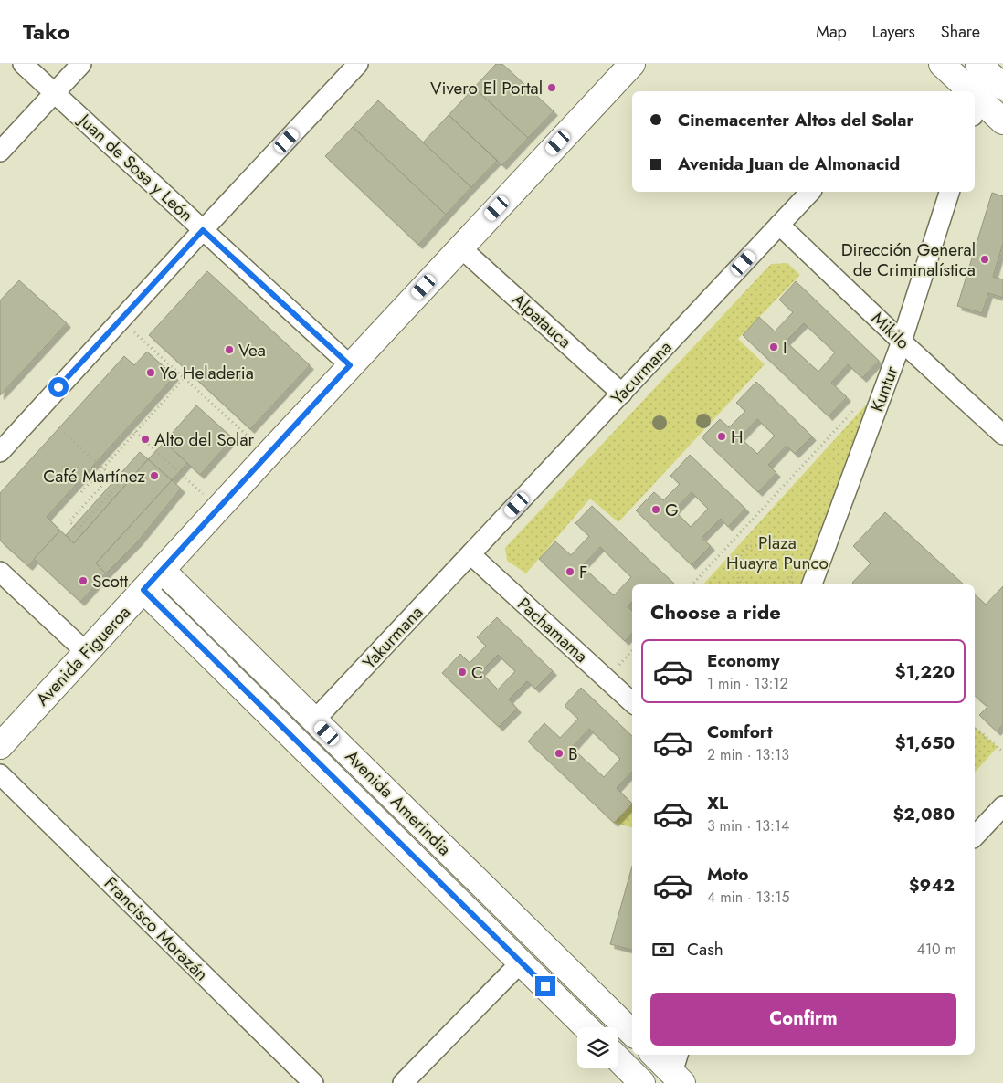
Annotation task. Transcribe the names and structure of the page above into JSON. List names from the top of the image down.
{
  "streets": {
    "street": [
      "Juan de Sosa y León",
      "Alpatauca",
      "Mikilo",
      "Yacurmana",
      "Kuntur",
      "Pachamama",
      "Yakurmana",
      "Avenida Figueroa",
      "Avenida Amerindia",
      "Francisco Morazán"
    ]
  },
  "crossings": [
    ["Juan de Sosa y León", "Avenida Figueroa"],
    ["Alpatauca", "Yacurmana"],
    ["Alpatauca", "Avenida Figueroa"],
    ["Mikilo", "Yacurmana"],
    ["Mikilo", "Kuntur"],
    ["Yacurmana", "Pachamama"],
    ["Yacurmana", "Yakurmana"],
    ["Pachamama", "Yakurmana"],
    ["Yakurmana", "Avenida Amerindia"],
    ["Avenida Figueroa", "Avenida Amerindia"]
  ],
  "parks": ["Plaza Huayra Punco"],
  "places": [
    "Vivero El Portal",
    "Dirección General de Criminalística",
    "I",
    "Vea",
    "Yo Heladeria",
    "H",
    "Alto del Solar",
    "Café Martínez",
    "G",
    "F",
    "Scott",
    "C",
    "B"
  ],
  "page": {
    "header": "Tako",
    "nav": ["Map", "Layers", "Share"],
    "banner": ["Cinemacenter Altos del Solar", "Avenida Juan de Almonacid"],
    "heading": "Choose a ride",
    "list": [
      {
        "name": "Economy",
        "note": "1 min · 13:12",
        "value": "$1,220"
      },
      {
        "name": "Comfort",
        "note": "2 min · 13:13",
        "value": "$1,650"
      },
      {
        "name": "XL",
        "note": "3 min · 13:14",
        "value": "$2,080"
      },
      {
        "name": "Moto",
        "note": "4 min · 13:15",
        "value": "$942"
      }
    ],
    "pay": ["Cash", "410 m"],
    "buttons": "Confirm"
  }
}
